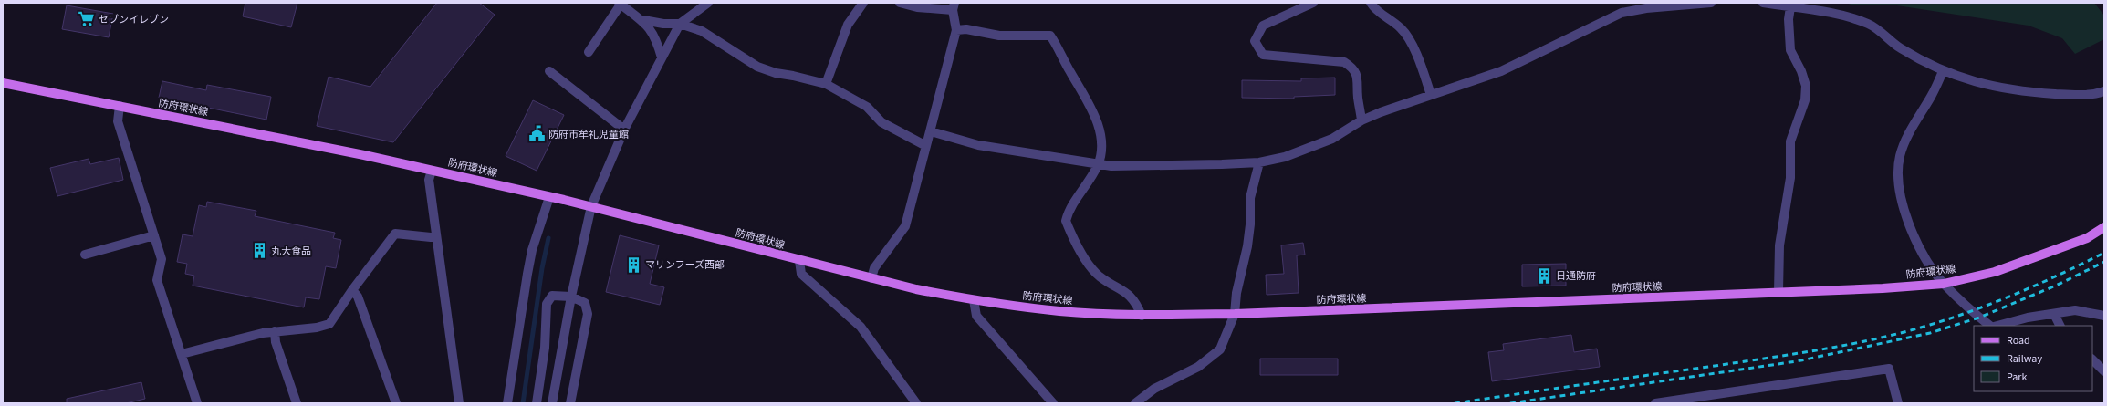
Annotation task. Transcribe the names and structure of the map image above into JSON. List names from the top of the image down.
{
  "streets": {
    "main road": ["防府環状線"]
  },
  "places": {
    "supermarket": ["セブンイレブン"],
    "public building": ["防府市牟礼児童館"],
    "building": ["丸大食品", "マリンフーズ西部", "日通防府"]
  },
  "legend": ["Road", "Railway", "Park"]
}
